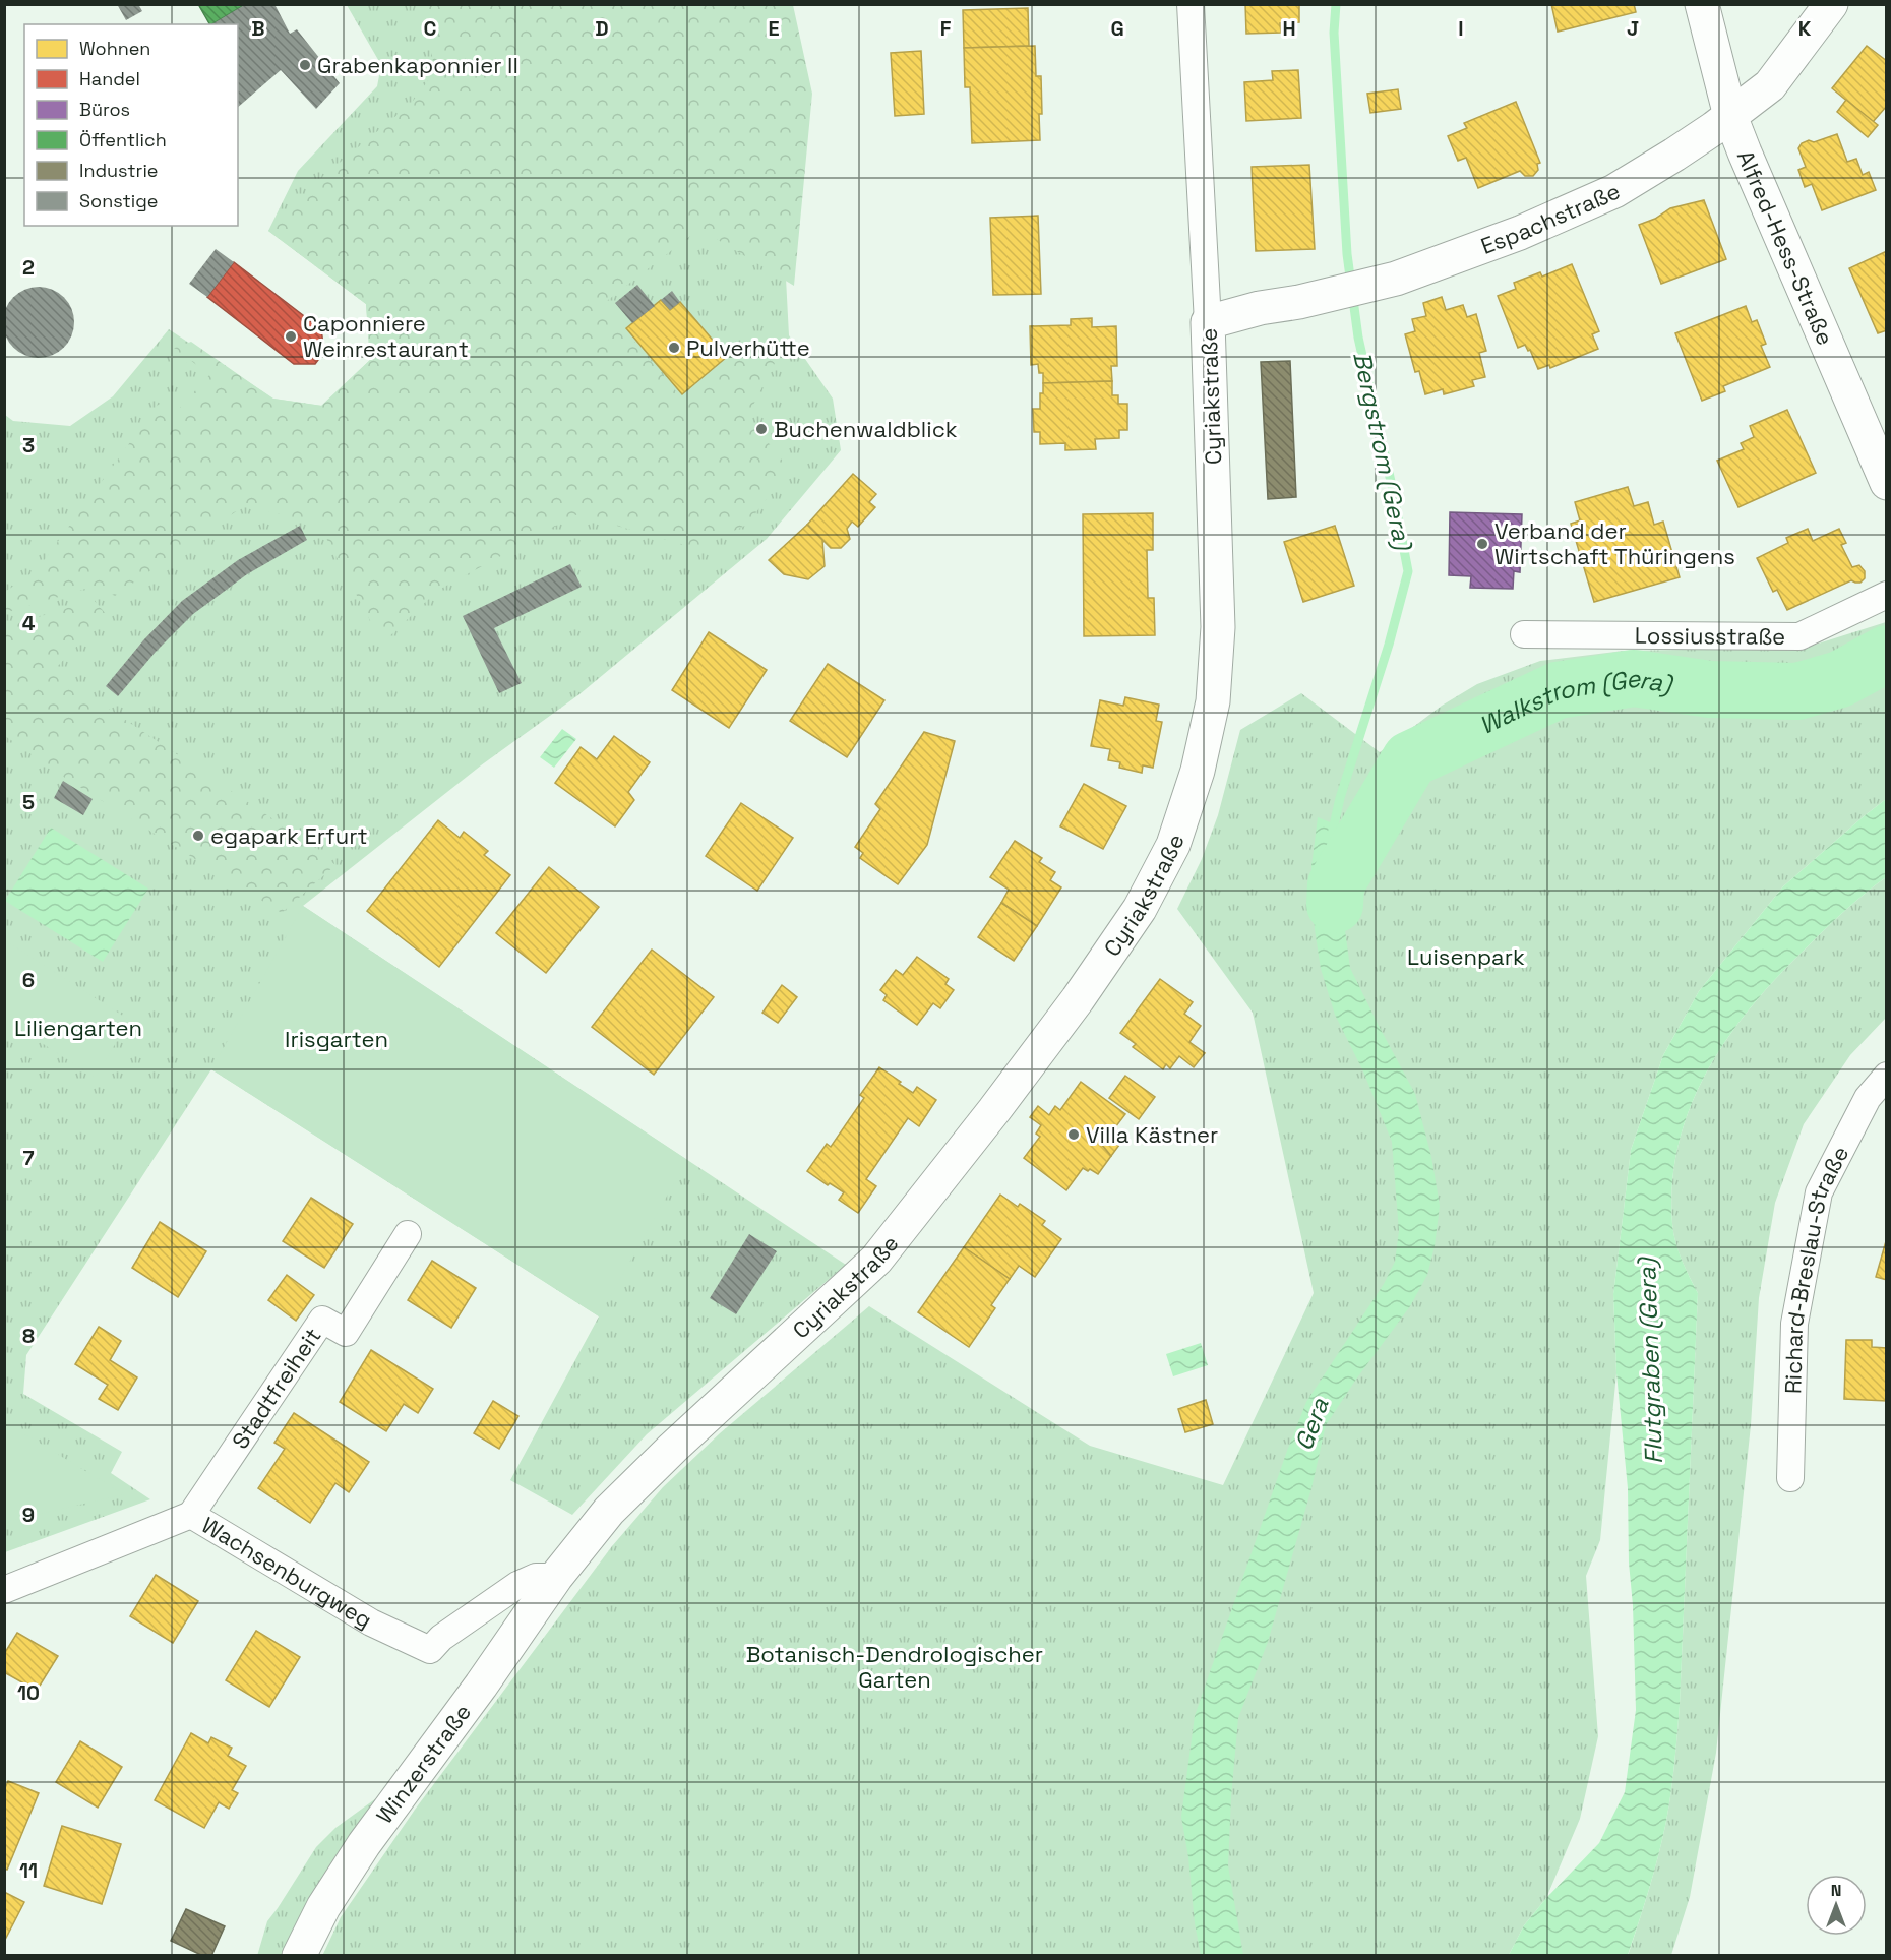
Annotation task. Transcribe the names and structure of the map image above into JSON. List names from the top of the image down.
{
  "streets": {
    "street": [
      "Espachstraße",
      "Alfred-Hess-Straße",
      "Cyriakstraße",
      "Lossiusstraße",
      "Richard-Breslau-Straße",
      "Stadtfreiheit",
      "Wachsenburgweg",
      "Winzerstraße"
    ]
  },
  "crossings": [
    ["Espachstraße", "Alfred-Hess-Straße"],
    ["Espachstraße", "Cyriakstraße"],
    ["Cyriakstraße", "Wachsenburgweg"],
    ["Cyriakstraße", "Winzerstraße"],
    ["Stadtfreiheit", "Wachsenburgweg"],
    ["Wachsenburgweg", "Winzerstraße"]
  ],
  "water": [
    "Bergstrom (Gera)",
    "Walkstrom (Gera)",
    "Flutgraben (Gera)",
    "Gera"
  ],
  "parks": [
    "Luisenpark",
    "Liliengarten",
    "Irisgarten",
    "Botanisch-Dendrologischer Garten"
  ],
  "places": [
    "Grabenkaponnier II",
    "Caponniere Weinrestaurant",
    "Pulverhütte",
    "Buchenwaldblick",
    "Verband der Wirtschaft Thüringens",
    "egapark Erfurt",
    "Villa Kästner"
  ],
  "legend": [
    "Wohnen",
    "Handel",
    "Büros",
    "Öffentlich",
    "Industrie",
    "Sonstige"
  ],
  "north": "top",
  "grid": {
    "columns": [
      "B",
      "C",
      "D",
      "E",
      "F",
      "G",
      "H",
      "I",
      "J",
      "K"
    ],
    "rows": [
      "2",
      "3",
      "4",
      "5",
      "6",
      "7",
      "8",
      "9",
      "10",
      "11"
    ]
  }
}
